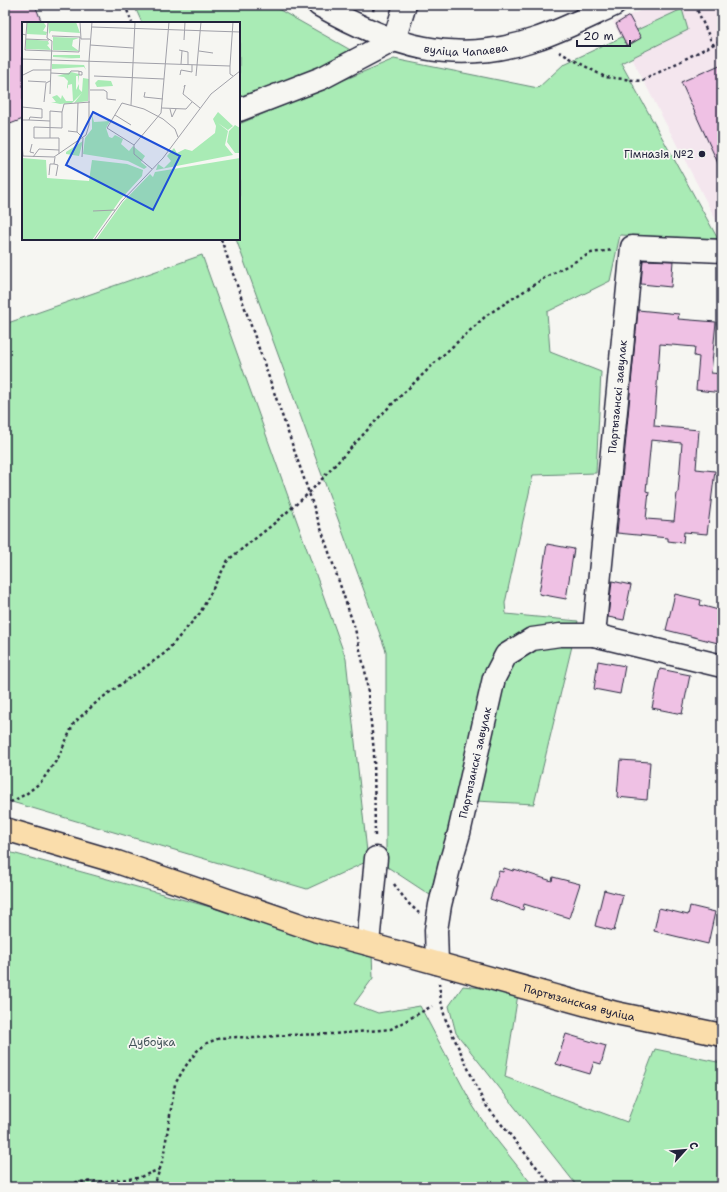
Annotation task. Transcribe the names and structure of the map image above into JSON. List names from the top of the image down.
{
  "streets": {
    "main road": ["Партызанская вуліца"],
    "street": ["вуліца Чапаева", "Партызанскі завулак"]
  },
  "crossings": [
    ["Партызанскі завулак", "Партызанская вуліца"]
  ],
  "parks": ["Дубоўка"],
  "places": ["Гімназія №2"],
  "scale_bar": "20 m",
  "north": "top right"
}
